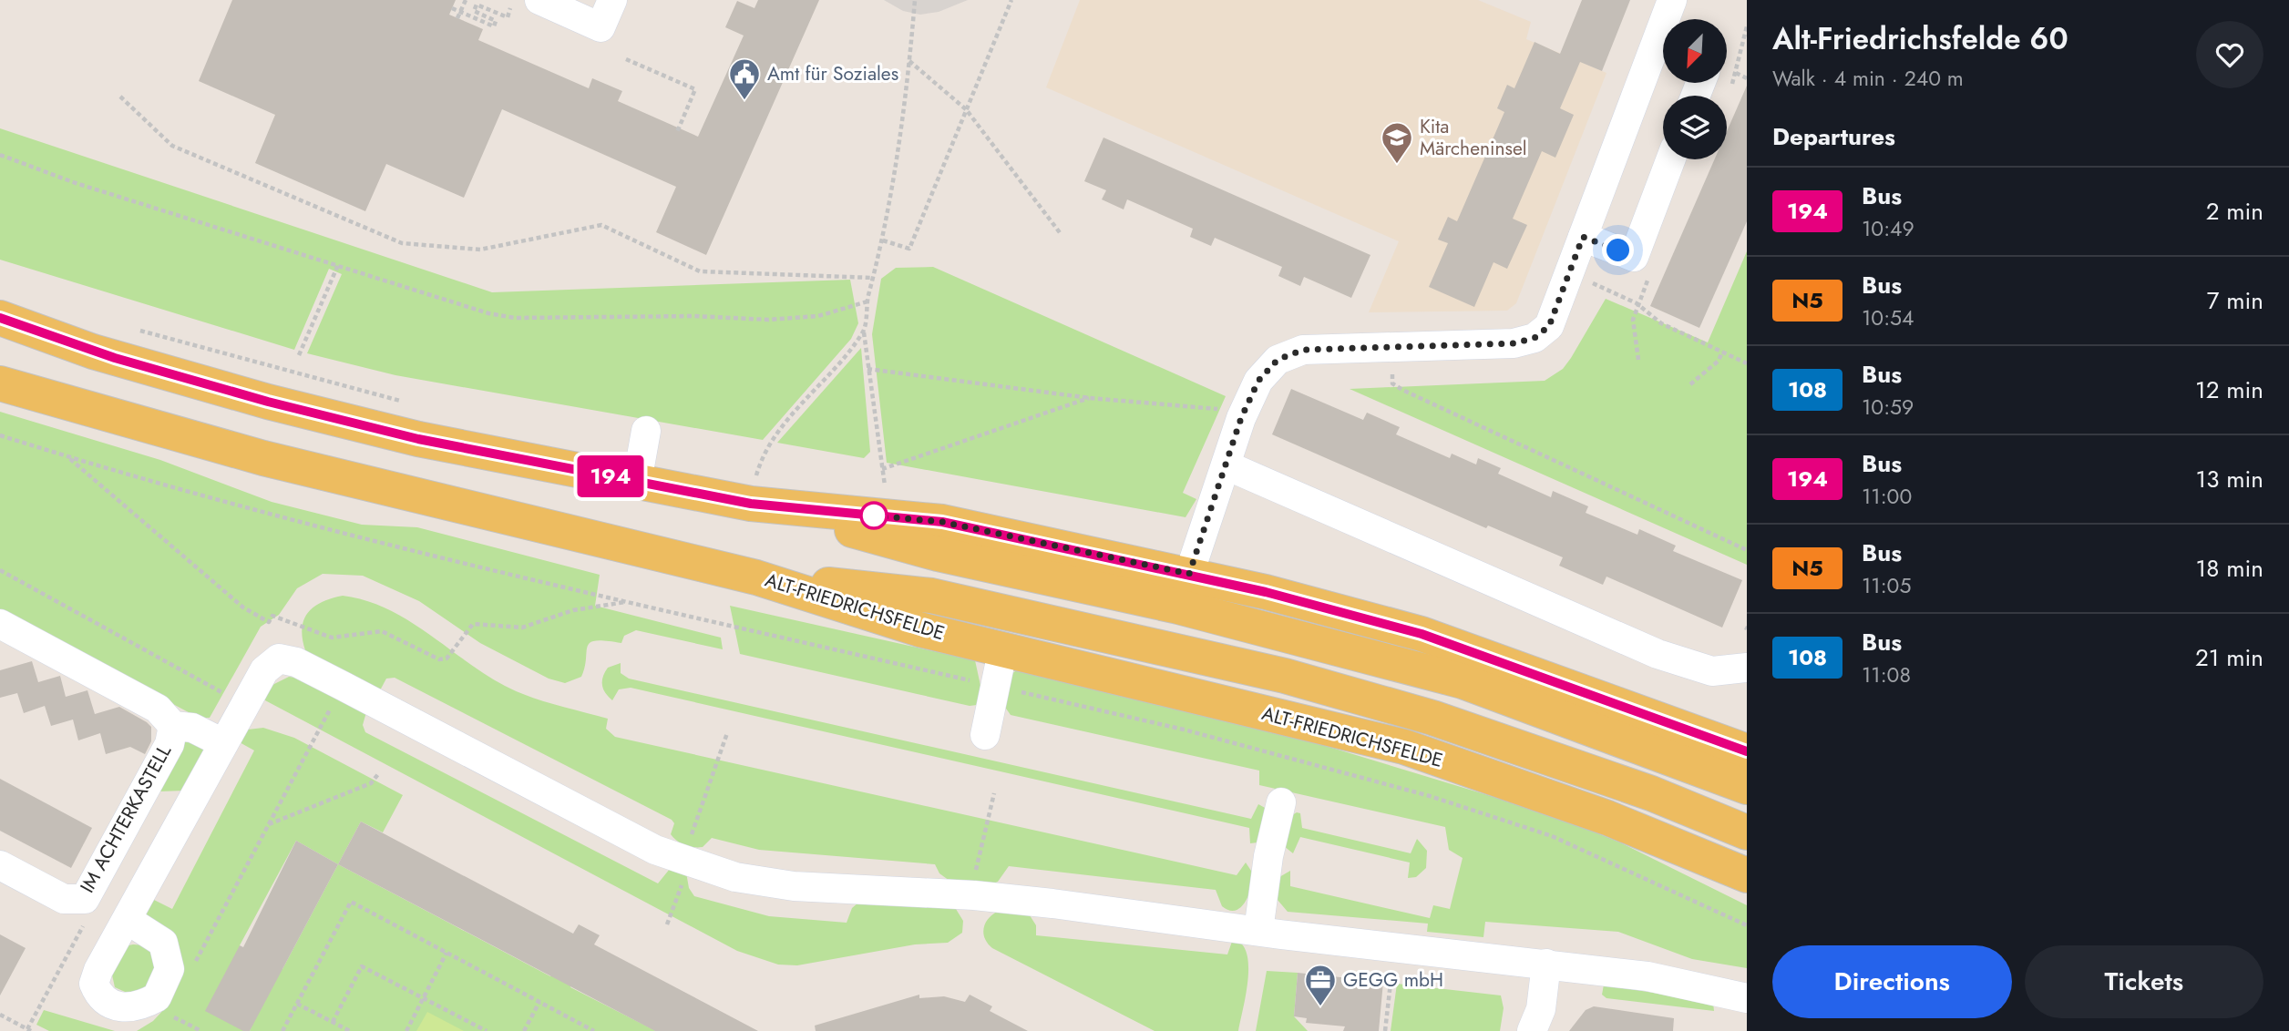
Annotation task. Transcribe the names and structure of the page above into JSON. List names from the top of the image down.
{
  "streets": {
    "main road": ["ALT-FRIEDRICHSFELDE"],
    "street": ["IM ACHTERKASTELL"]
  },
  "places": {
    "public building": ["Amt für Soziales"],
    "school or university": ["Kita Märcheninsel"],
    "office": ["GEGG mbH"]
  },
  "lines": ["bus line 194"],
  "north": "bottom left",
  "page": {
    "on_map": "194",
    "heading": [
      ["Alt-Friedrichsfelde 60", "Walk · 4 min · 240 m"],
      "Departures"
    ],
    "list": [
      {
        "mark": "194",
        "name": "Bus",
        "note": "10:49",
        "value": "2 min"
      },
      {
        "mark": "N5",
        "name": "Bus",
        "note": "10:54",
        "value": "7 min"
      },
      {
        "mark": "108",
        "name": "Bus",
        "note": "10:59",
        "value": "12 min"
      },
      {
        "mark": "194",
        "name": "Bus",
        "note": "11:00",
        "value": "13 min"
      },
      {
        "mark": "N5",
        "name": "Bus",
        "note": "11:05",
        "value": "18 min"
      },
      {
        "mark": "108",
        "name": "Bus",
        "note": "11:08",
        "value": "21 min"
      }
    ],
    "buttons": ["Directions", "Tickets"]
  }
}
